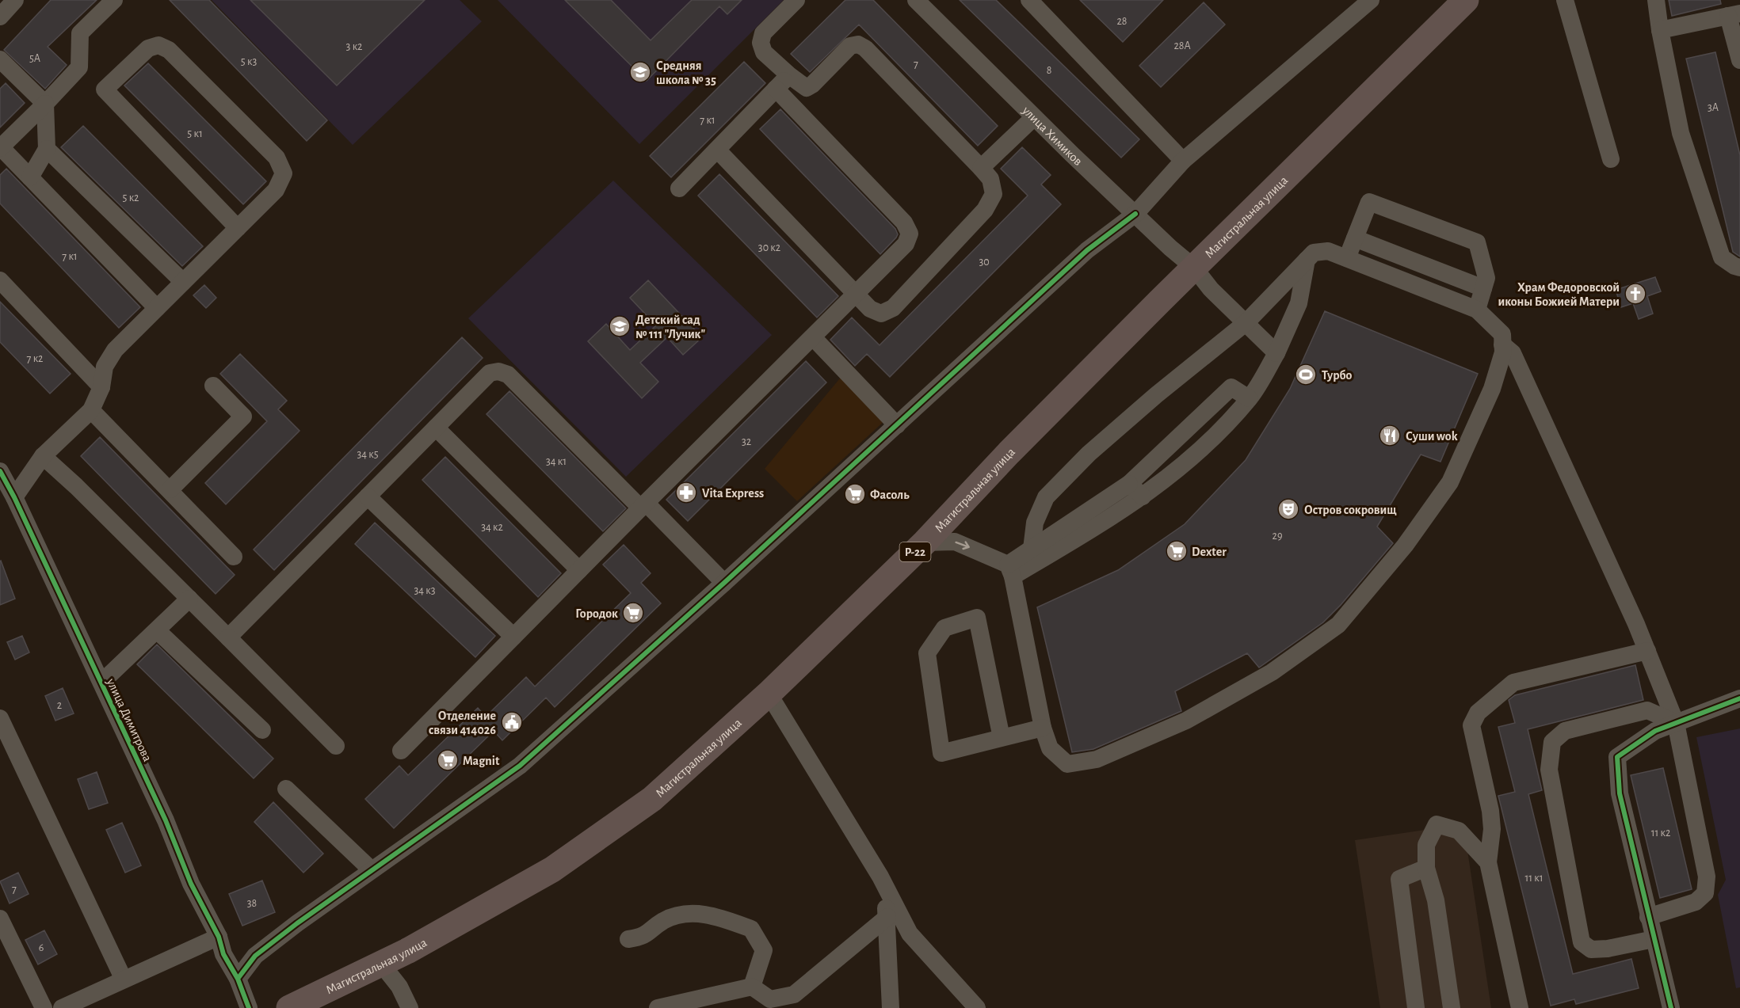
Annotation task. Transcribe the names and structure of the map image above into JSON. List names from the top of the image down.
{
  "streets": {
    "highway": ["Магистральная улица", "Р-22"],
    "street": ["улица Химиков", "улица Димитрова"]
  },
  "crossings": [
    ["улица Химиков", "Магистральная улица"]
  ],
  "places": {
    "school or university": ["Средняя школа № 35", "Детский сад № 111 \"Лучик\""],
    "church": ["Храм Федоровской иконы Божией Матери"],
    "sports": ["Турбо"],
    "restaurant": ["Суши wok"],
    "pharmacy": ["Vita Express"],
    "supermarket": [
      "Фасоль",
      "Dexter",
      "Городок",
      "Magnit"
    ],
    "theatre": ["Остров сокровищ"],
    "public building": ["Отделение связи 414026"]
  },
  "house_numbers": [
    "28",
    "28А",
    "3 к2",
    "5А",
    "5 к3",
    "7",
    "8",
    "3А",
    "7 к1",
    "5 к1",
    "5 к2",
    "30 к2",
    "7 к1",
    "30",
    "7 к2",
    "32",
    "34 к5",
    "34 к1",
    "34 к2",
    "29",
    "34 к3",
    "2",
    "11 к2",
    "11 к1",
    "7",
    "38",
    "6"
  ]
}
